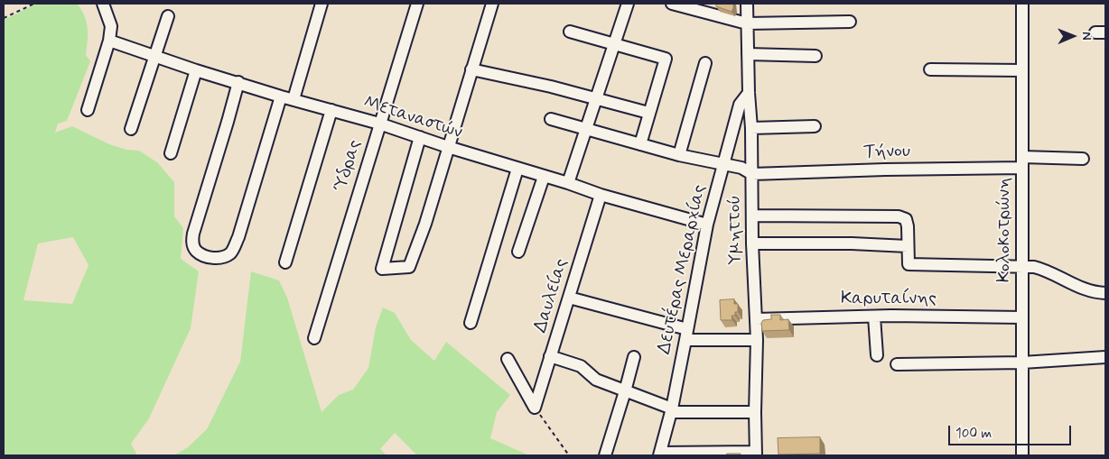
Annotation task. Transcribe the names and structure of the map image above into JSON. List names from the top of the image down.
{
  "streets": {
    "street": [
      "Μεταναστών",
      "Τήνου",
      "Ύδρας",
      "Υμηττού",
      "Κολοκοτρώνη",
      "Δευτέρας Μεραρχίας",
      "Δαυλείας",
      "Καρυταίνης"
    ]
  },
  "crossings": [
    ["Μεταναστών", "Ύδρας"],
    ["Μεταναστών", "Δευτέρας Μεραρχίας"],
    ["Μεταναστών", "Δαυλείας"],
    ["Τήνου", "Υμηττού"],
    ["Τήνου", "Κολοκοτρώνη"],
    ["Υμηττού", "Δευτέρας Μεραρχίας"],
    ["Υμηττού", "Καρυταίνης"],
    ["Κολοκοτρώνη", "Καρυταίνης"]
  ],
  "scale_bar": "100 m",
  "north": "right"
}
